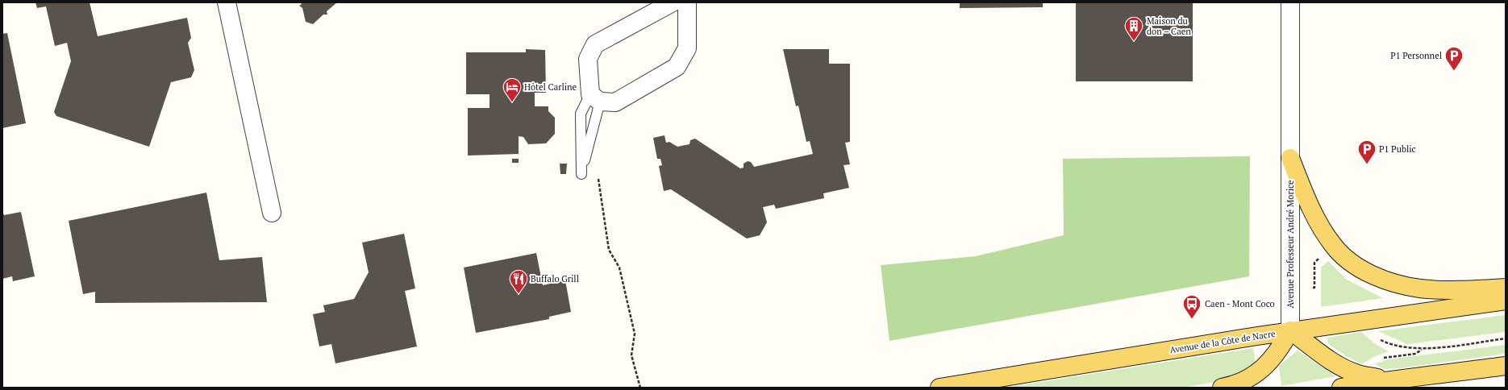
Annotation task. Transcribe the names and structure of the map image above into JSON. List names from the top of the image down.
{
  "streets": {
    "main road": ["Avenue de la Côte de Nacre"],
    "street": ["Avenue Professeur André Morice"]
  },
  "crossings": [
    ["Avenue Professeur André Morice", "Avenue de la Côte de Nacre"]
  ],
  "places": {
    "building": ["Maison du don – Caen"],
    "parking": ["P1 Personnel", "P1 Public"],
    "hotel": ["Hôtel Carline"],
    "restaurant": ["Buffalo Grill"],
    "bus stop": ["Caen - Mont Coco"]
  }
}
